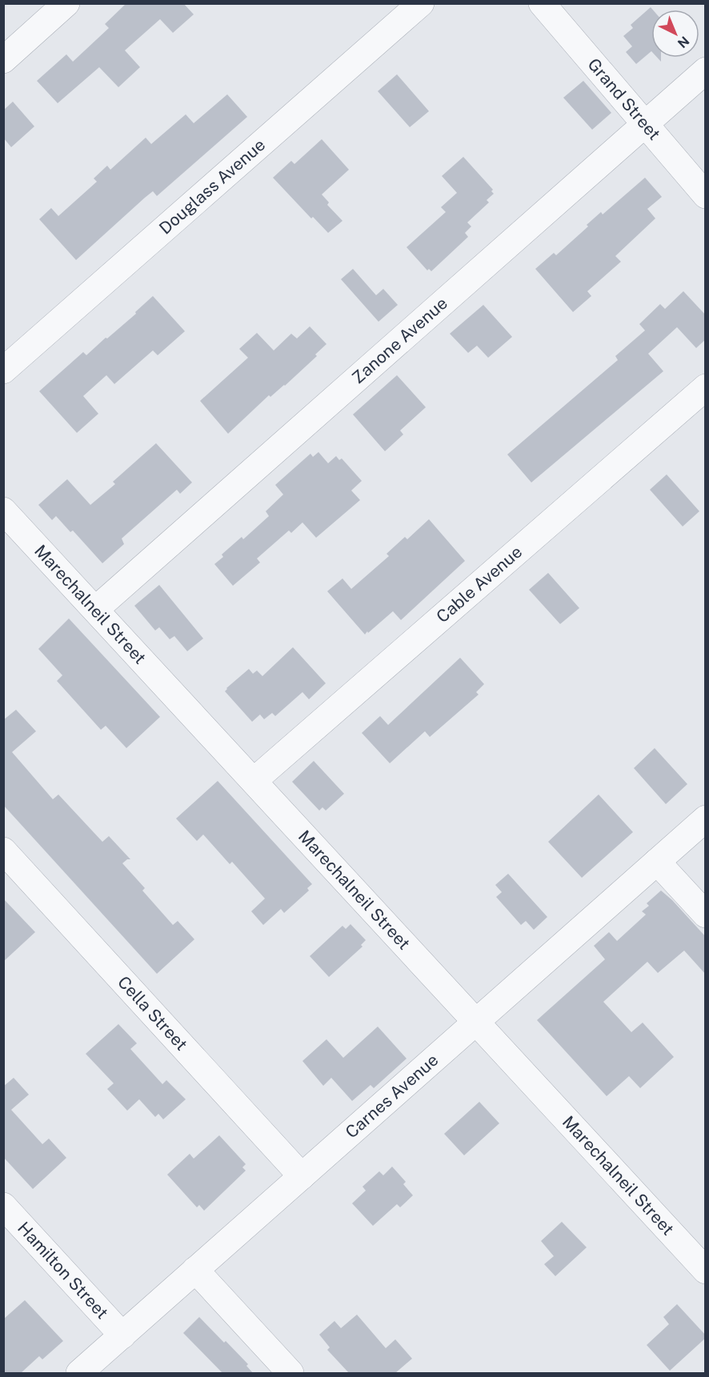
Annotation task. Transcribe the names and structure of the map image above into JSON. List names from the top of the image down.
{
  "streets": {
    "street": [
      "Grand Street",
      "Douglass Avenue",
      "Zanone Avenue",
      "Cable Avenue",
      "Marechalneil Street",
      "Cella Street",
      "Carnes Avenue",
      "Hamilton Street"
    ]
  },
  "crossings": [
    ["Grand Street", "Zanone Avenue"],
    ["Zanone Avenue", "Marechalneil Street"],
    ["Cable Avenue", "Marechalneil Street"],
    ["Marechalneil Street", "Carnes Avenue"],
    ["Cella Street", "Carnes Avenue"],
    ["Carnes Avenue", "Hamilton Street"]
  ],
  "north": "bottom right"
}
